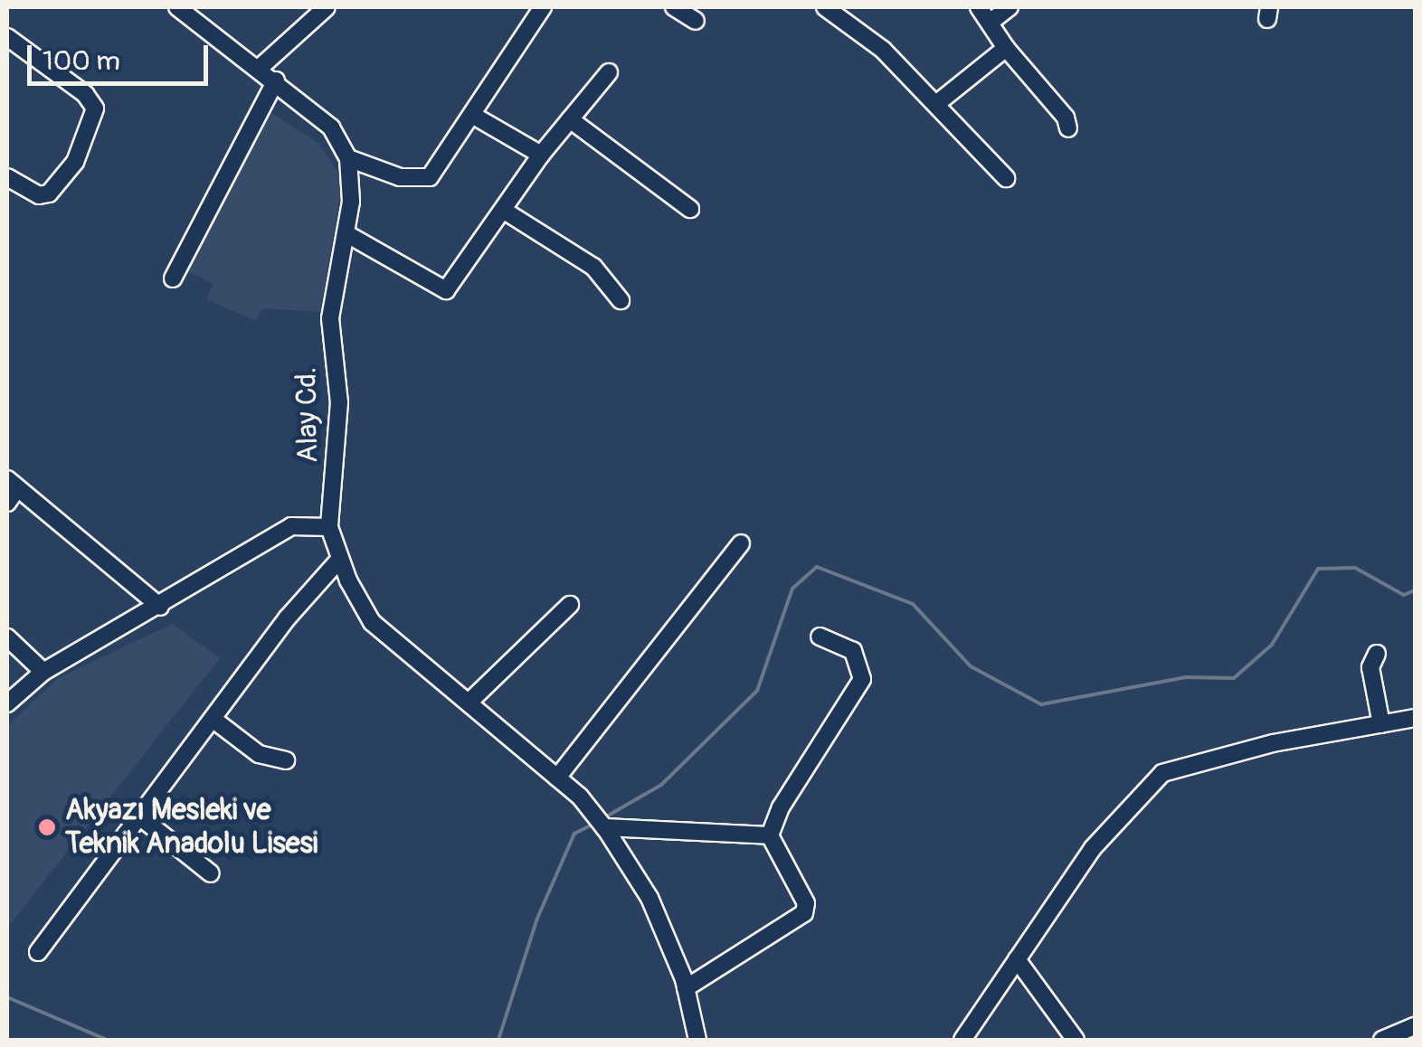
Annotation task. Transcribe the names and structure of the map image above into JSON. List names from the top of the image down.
{
  "streets": {
    "street": ["Alay Cd."]
  },
  "places": ["Akyazı Mesleki ve Teknik Anadolu Lisesi"],
  "scale_bar": "100 m"
}
